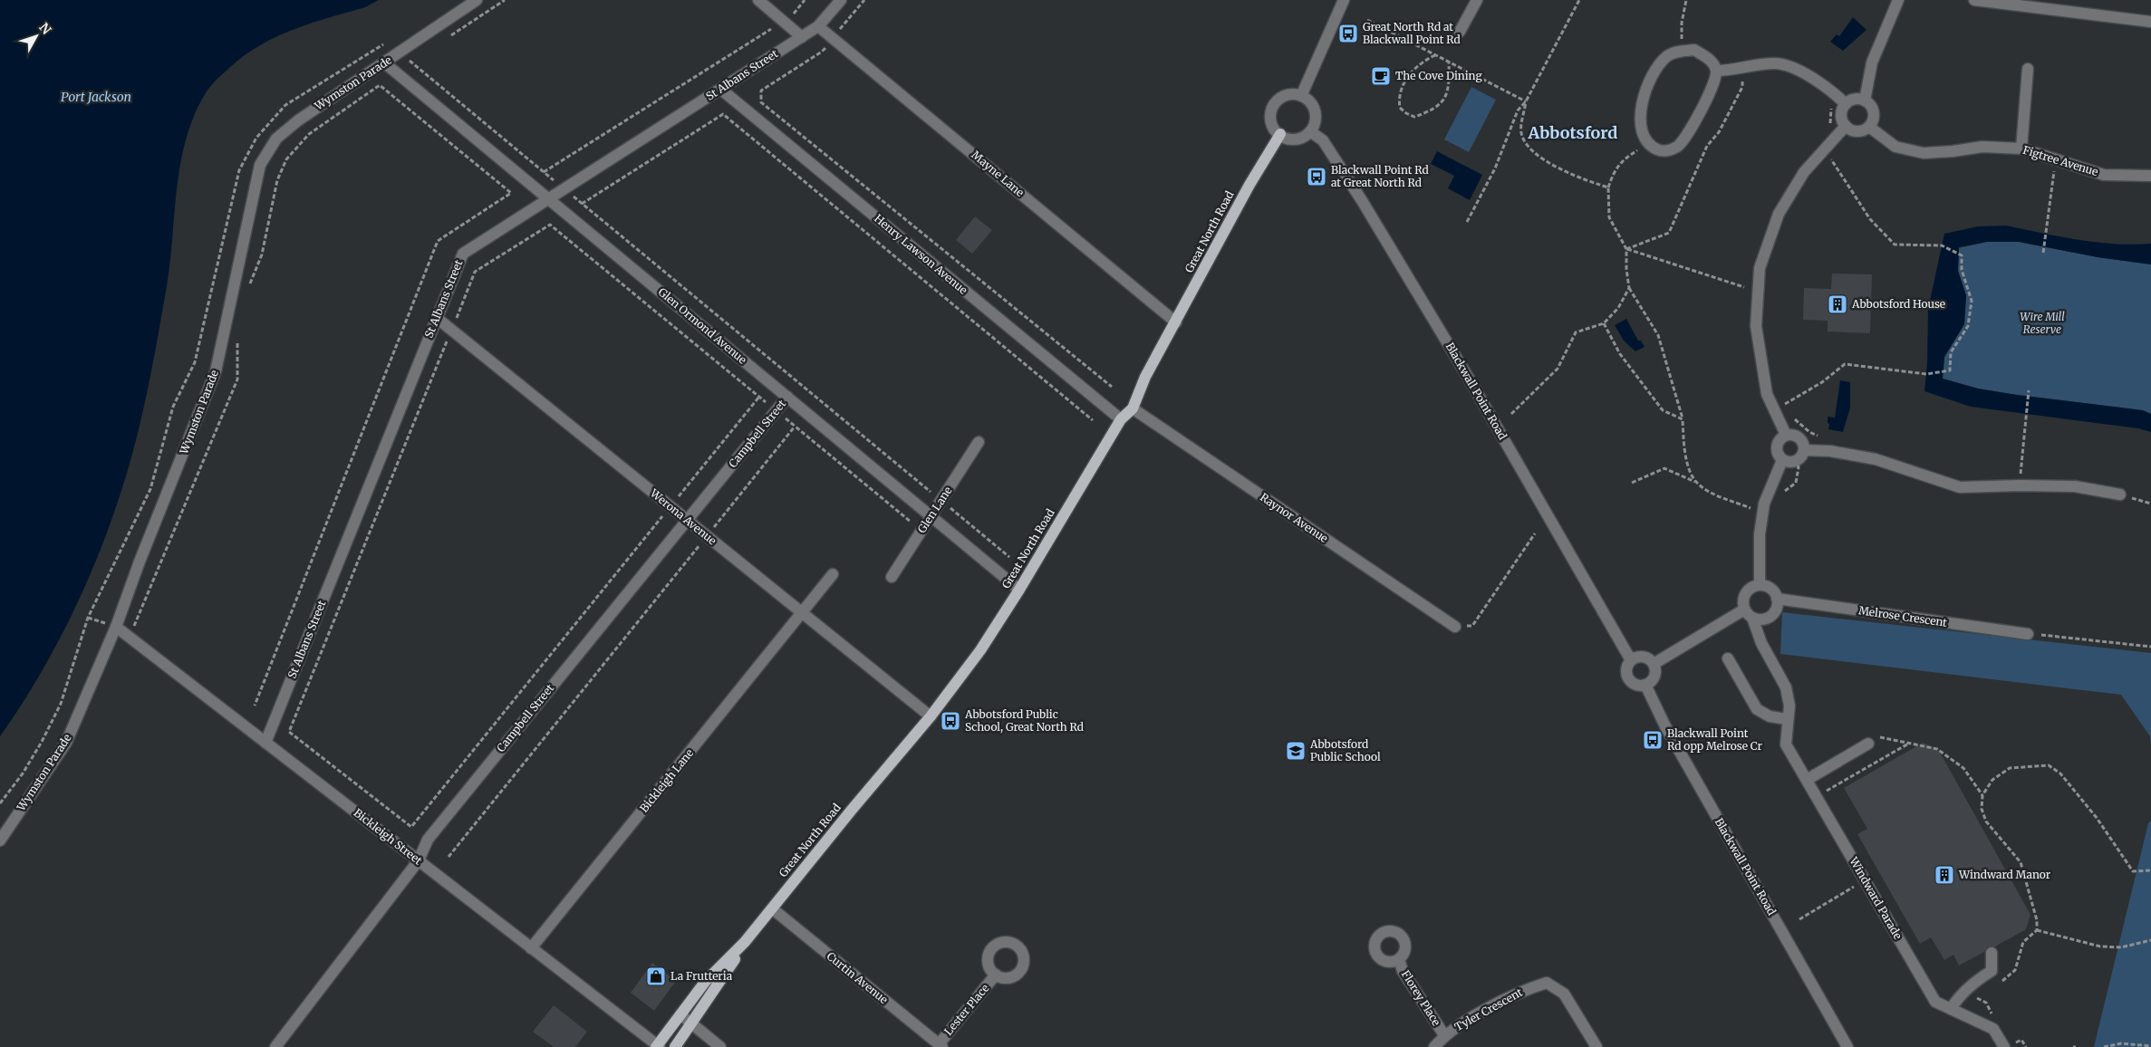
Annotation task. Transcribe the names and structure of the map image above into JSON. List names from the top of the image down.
{
  "streets": {
    "main road": ["Great North Road"],
    "street": [
      "St Albans Street",
      "Wymston Parade",
      "Figtree Avenue",
      "Mayne Lane",
      "Henry Lawson Avenue",
      "Glen Ormond Avenue",
      "Blackwall Point Road",
      "Campbell Street",
      "Glen Lane",
      "Werona Avenue",
      "Raynor Avenue",
      "Melrose Crescent",
      "Bickleigh Lane",
      "Bickleigh Street",
      "Windward Parade",
      "Curtin Avenue",
      "Florey Place",
      "Lester Place",
      "Tyler Crescent"
    ]
  },
  "crossings": [
    ["St Albans Street", "Mayne Lane"],
    ["St Albans Street", "Henry Lawson Avenue"],
    ["St Albans Street", "Glen Ormond Avenue"],
    ["St Albans Street", "Werona Avenue"],
    ["St Albans Street", "Bickleigh Street"],
    ["Wymston Parade", "Glen Ormond Avenue"],
    ["Wymston Parade", "Bickleigh Street"],
    ["Mayne Lane", "Great North Road"],
    ["Great North Road", "Henry Lawson Avenue"],
    ["Great North Road", "Glen Ormond Avenue"],
    ["Great North Road", "Blackwall Point Road"],
    ["Great North Road", "Werona Avenue"],
    ["Great North Road", "Raynor Avenue"],
    ["Great North Road", "Bickleigh Street"],
    ["Great North Road", "Curtin Avenue"],
    ["Glen Ormond Avenue", "Campbell Street"],
    ["Glen Ormond Avenue", "Glen Lane"],
    ["Campbell Street", "Werona Avenue"],
    ["Campbell Street", "Bickleigh Street"],
    ["Werona Avenue", "Bickleigh Lane"],
    ["Melrose Crescent", "Windward Parade"],
    ["Bickleigh Lane", "Bickleigh Street"],
    ["Curtin Avenue", "Lester Place"],
    ["Florey Place", "Tyler Crescent"]
  ],
  "districts": ["Abbotsford"],
  "water": ["Port Jackson"],
  "parks": ["Wire Mill Reserve"],
  "places": {
    "bus stop": [
      "Great North Rd at Blackwall Point Rd",
      "Blackwall Point Rd at Great North Rd",
      "Abbotsford Public School, Great North Rd",
      "Blackwall Point Rd opp Melrose Cr"
    ],
    "cafe": ["The Cove Dining"],
    "building": ["Abbotsford House", "Windward Manor"],
    "school or university": ["Abbotsford Public School"],
    "shop": ["La Frutteria"]
  },
  "north": "top right"
}
